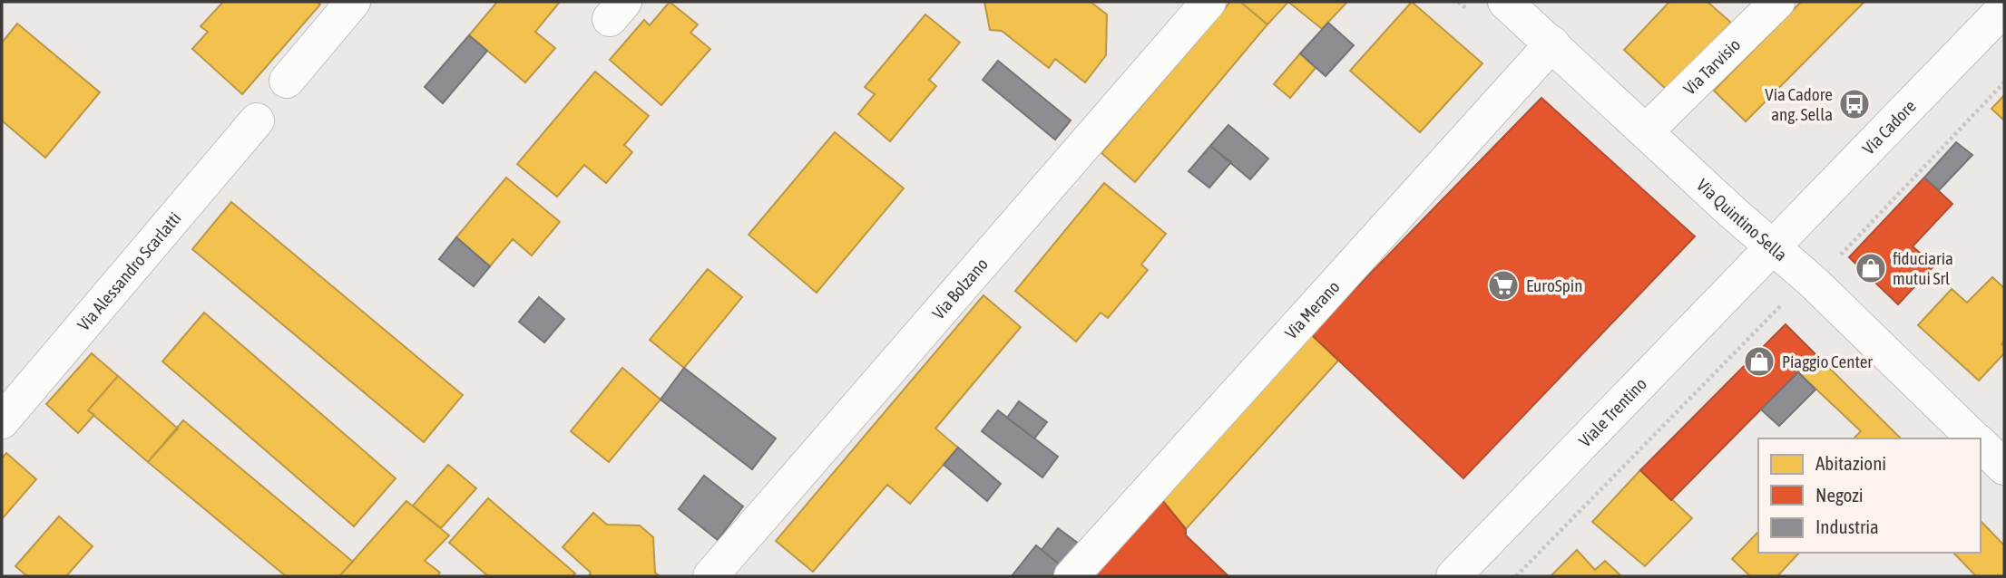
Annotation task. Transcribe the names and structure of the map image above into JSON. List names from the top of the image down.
{
  "streets": {
    "street": [
      "Via Tarvisio",
      "Via Cadore",
      "Via Quintino Sella",
      "Via Alessandro Scarlatti",
      "Via Bolzano",
      "Via Merano",
      "Viale Trentino"
    ]
  },
  "crossings": [
    ["Via Tarvisio", "Via Quintino Sella"],
    ["Via Cadore", "Via Quintino Sella"],
    ["Via Cadore", "Viale Trentino"],
    ["Via Quintino Sella", "Via Merano"],
    ["Via Quintino Sella", "Viale Trentino"]
  ],
  "places": {
    "bus stop": ["Via Cadore ang. Sella"],
    "shop": ["fiduciaria mutui Srl", "Piaggio Center"],
    "supermarket": ["EuroSpin"]
  },
  "legend": ["Abitazioni", "Negozi", "Industria"]
}
